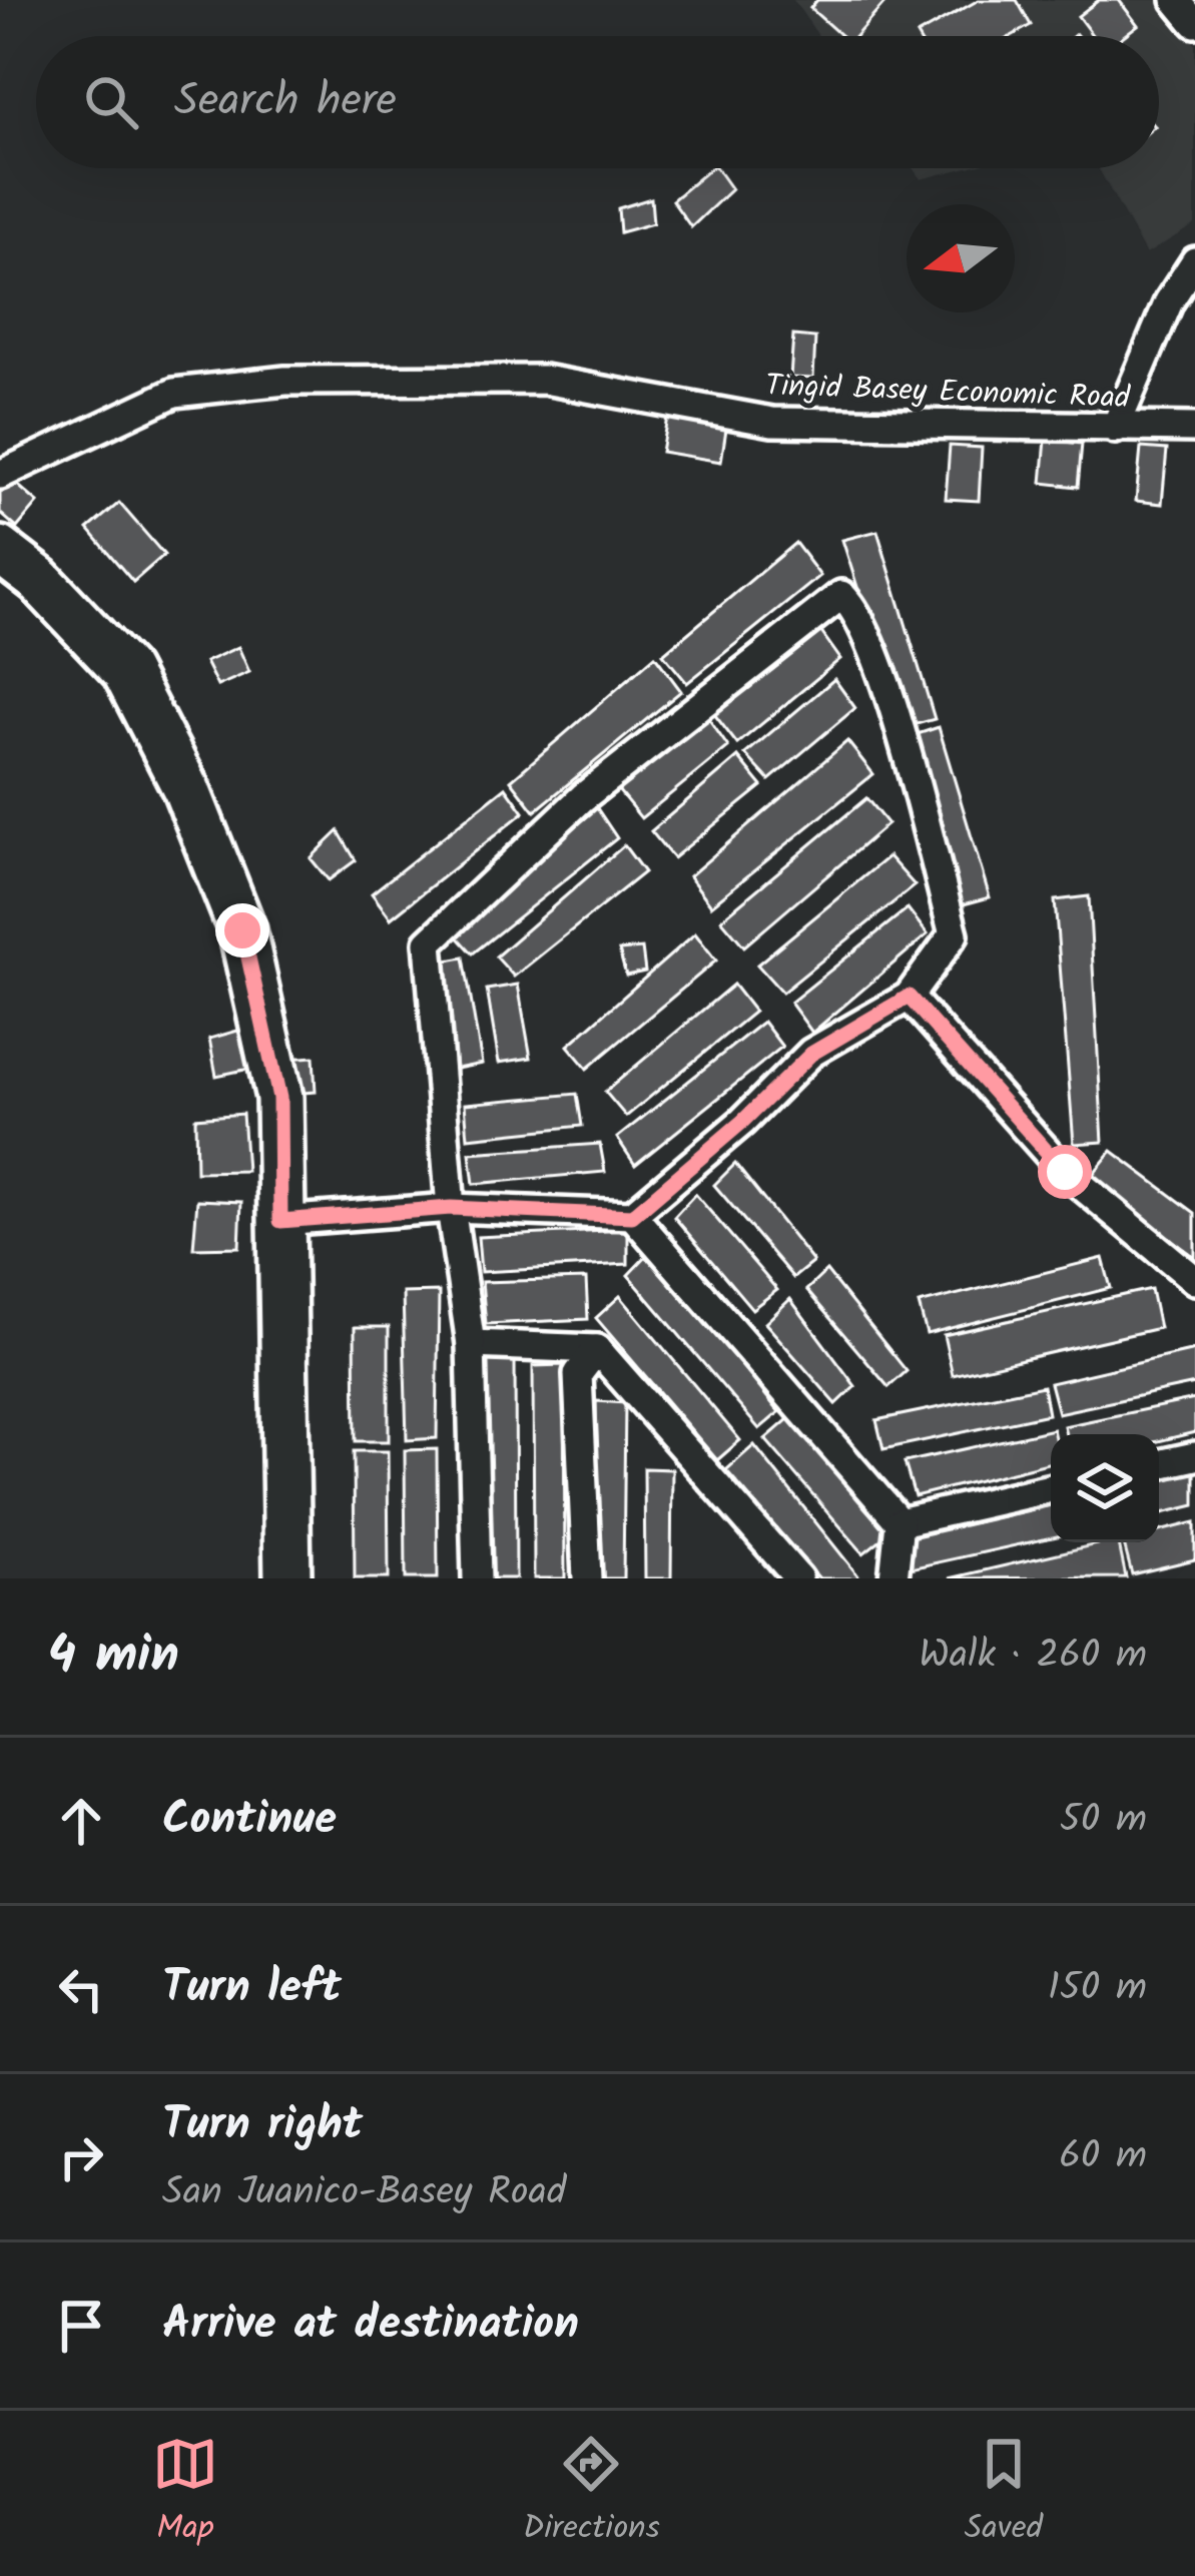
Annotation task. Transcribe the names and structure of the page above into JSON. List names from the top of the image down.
{
  "streets": {
    "street": ["Tingid Basey Economic Road"]
  },
  "north": "left",
  "page": {
    "search": "Search here",
    "heading": ["4 min", "Walk · 260 m"],
    "list": [
      ["Continue", "50 m"],
      ["Turn left", "150 m"],
      ["Turn right", "San Juanico-Basey Road", "60 m"],
      "Arrive at destination"
    ],
    "nav": ["Map", "Directions", "Saved"]
  }
}
